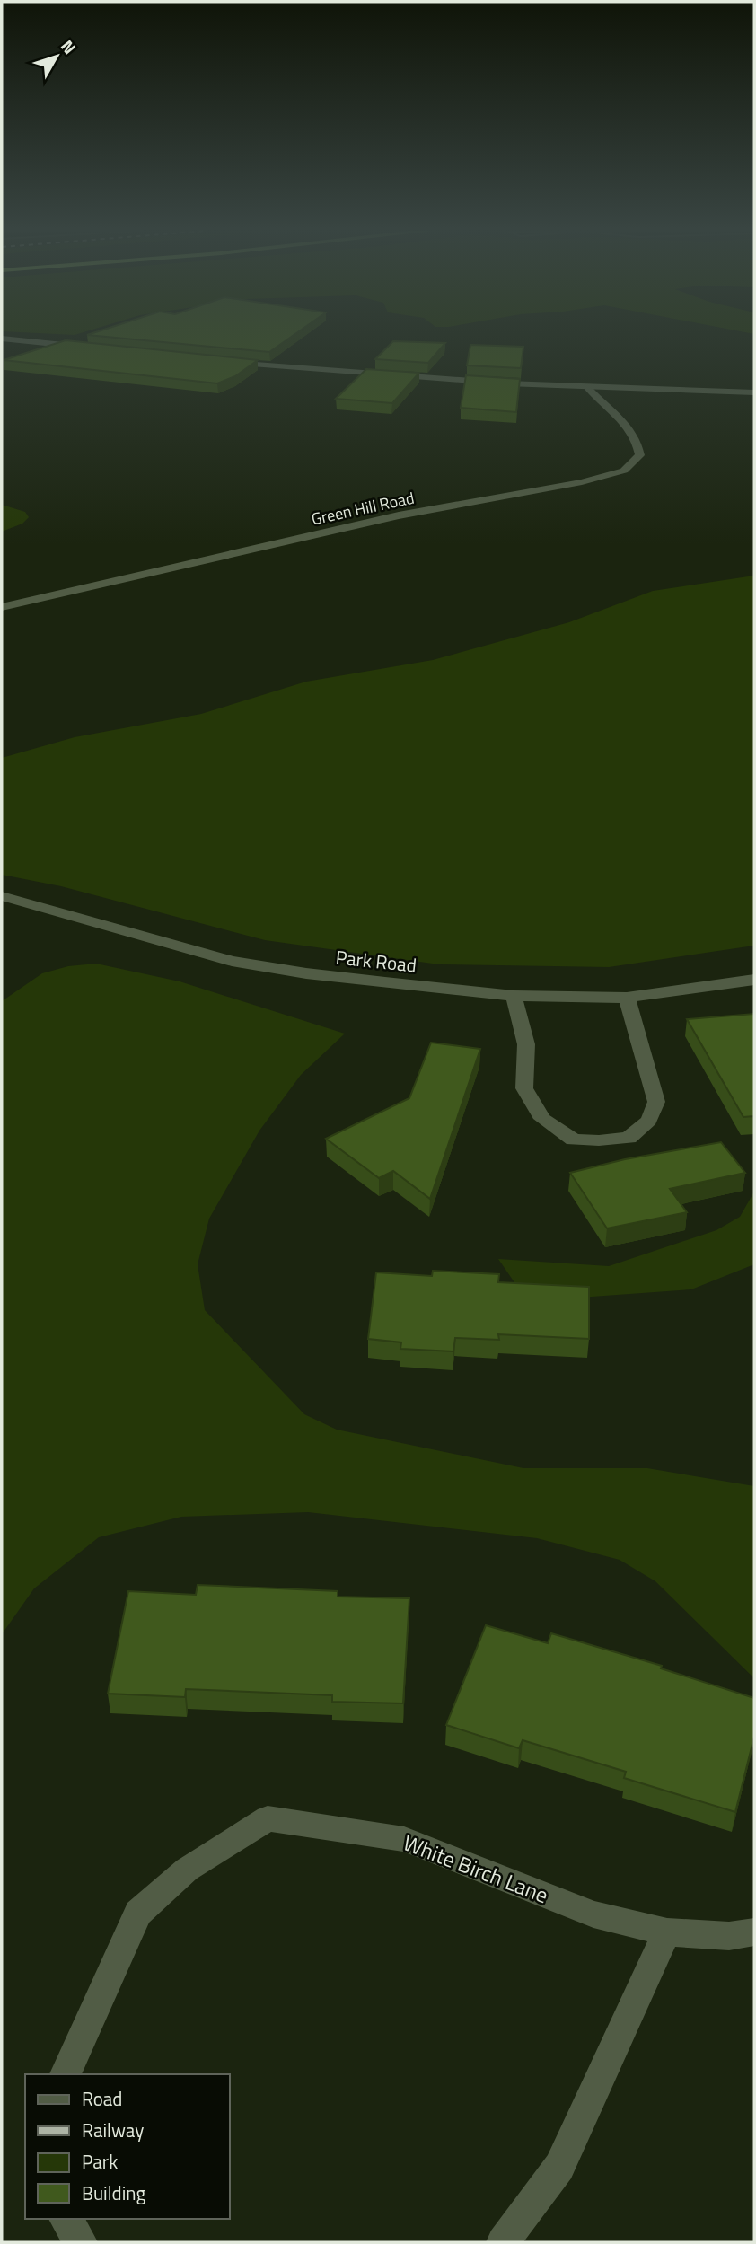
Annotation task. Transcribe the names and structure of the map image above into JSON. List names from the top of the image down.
{
  "streets": {
    "street": ["Green Hill Road", "Park Road", "White Birch Lane"]
  },
  "legend": [
    "Road",
    "Railway",
    "Park",
    "Building"
  ],
  "north": "top right"
}
